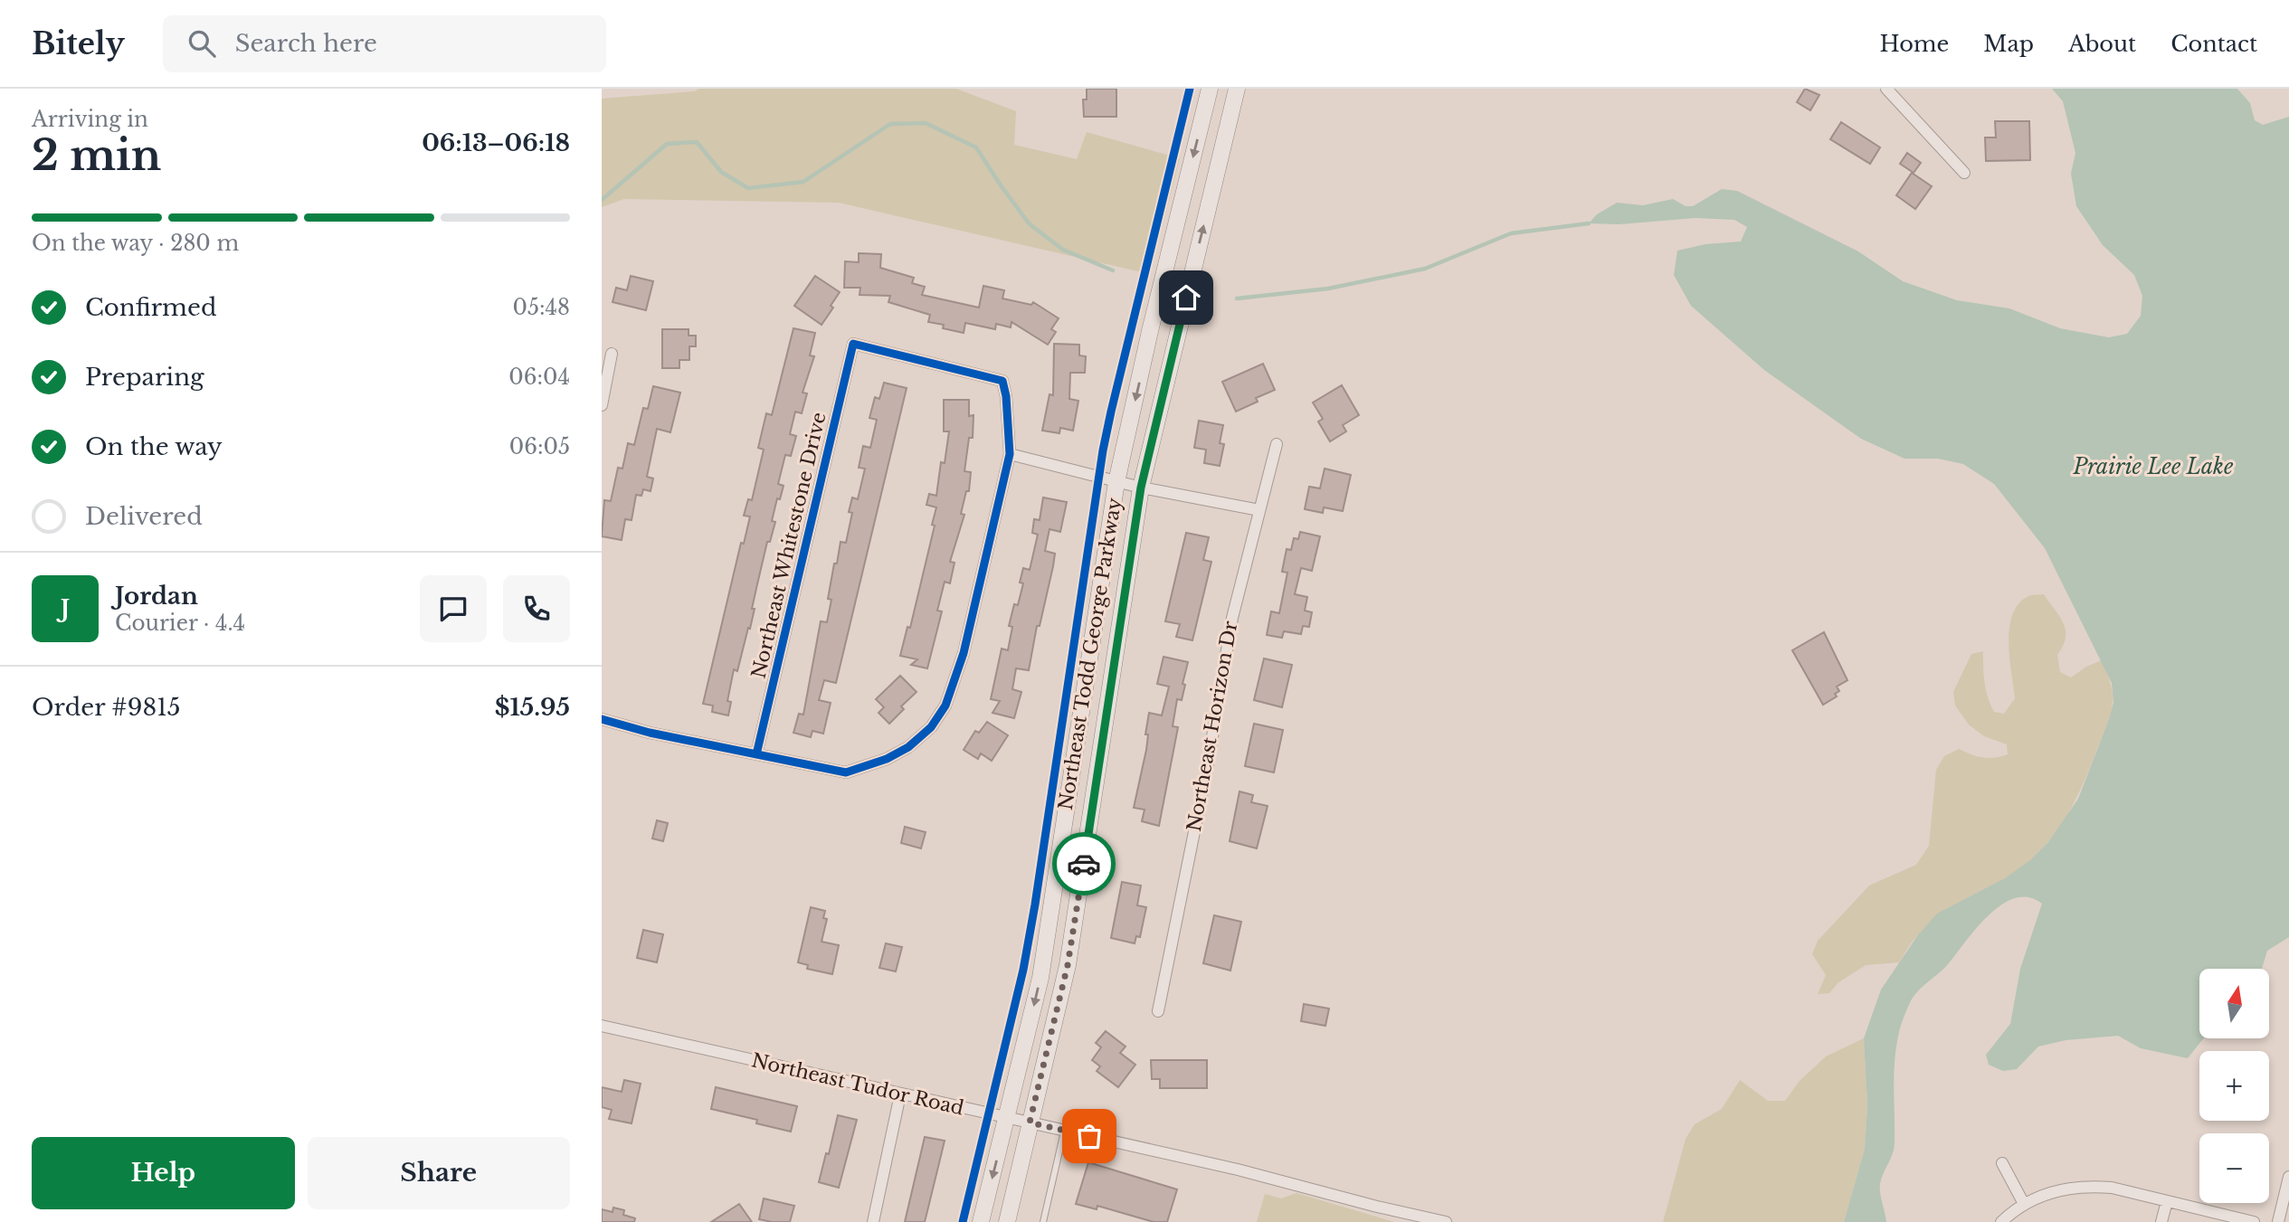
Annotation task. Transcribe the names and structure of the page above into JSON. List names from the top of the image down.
{
  "streets": {
    "main road": ["Northeast Todd George Parkway"],
    "street": ["Northeast Whitestone Drive", "Northeast Horizon Dr", "Northeast Tudor Road"]
  },
  "crossings": [
    ["Northeast Todd George Parkway", "Northeast Tudor Road"]
  ],
  "water": ["Prairie Lee Lake"],
  "north": "top",
  "page": {
    "header": "Bitely",
    "search": "Search here",
    "nav": [
      "Home",
      "Map",
      "About",
      "Contact"
    ],
    "heading": ["2 min", "Arriving in", "06:13–06:18"],
    "panel": [
      "Jordan",
      "Courier · 4.4",
      "Order #9815",
      "$15.95"
    ],
    "bar": "On the way · 280 m",
    "list": [
      ["Confirmed", "05:48"],
      ["Preparing", "06:04"],
      ["On the way", "06:05"],
      "Delivered"
    ],
    "round": "J",
    "map_buttons": ["+", "−"],
    "buttons": ["Help", "Share"]
  }
}
